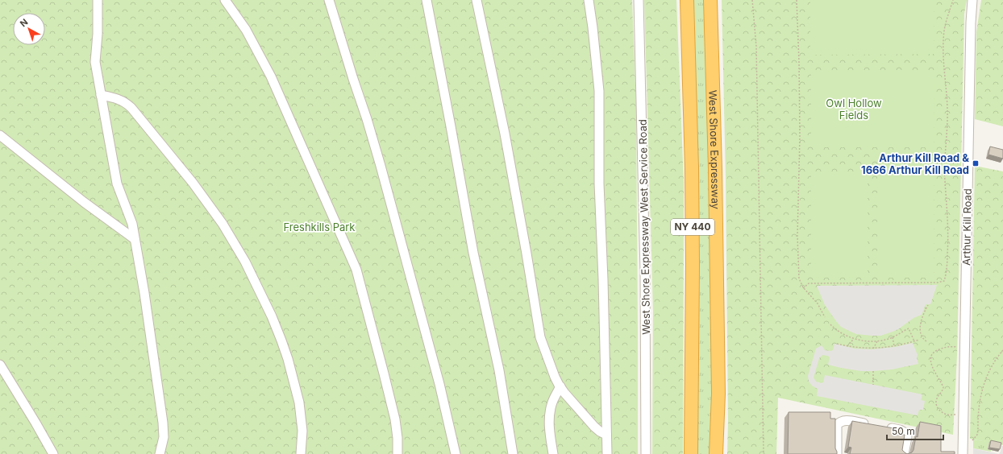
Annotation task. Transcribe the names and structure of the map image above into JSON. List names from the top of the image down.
{
  "streets": {
    "highway": ["West Shore Expressway", "NY 440"],
    "street": ["West Shore Expressway West Service Road", "Arthur Kill Road"]
  },
  "parks": ["Owl Hollow Fields", "Freshkills Park"],
  "places": {
    "transit": ["Arthur Kill Road & 1666 Arthur Kill Road"]
  },
  "scale_bar": "50 m",
  "north": "top left"
}
